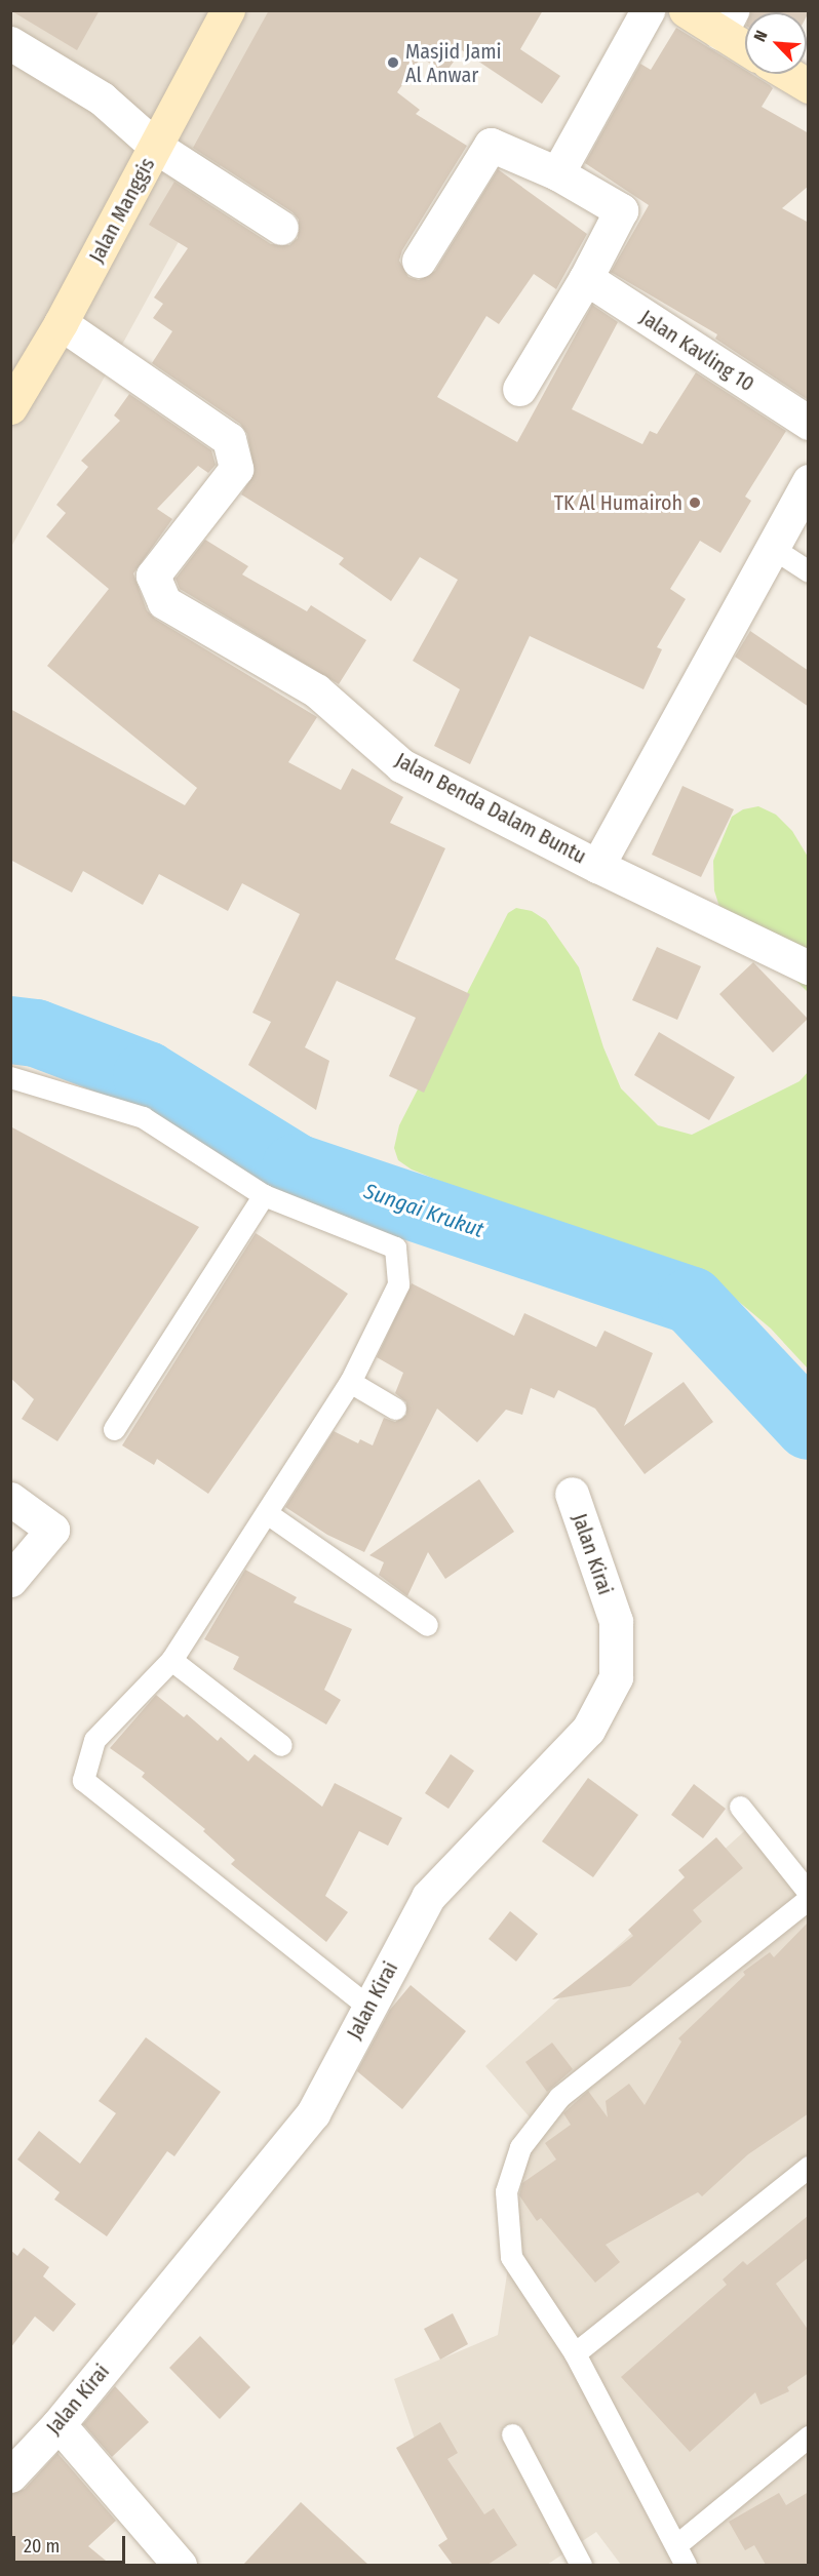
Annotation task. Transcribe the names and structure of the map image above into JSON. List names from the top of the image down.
{
  "streets": {
    "street": [
      "Jalan Manggis",
      "Jalan Kavling 10",
      "Jalan Benda Dalam Buntu",
      "Jalan Kirai"
    ]
  },
  "crossings": [
    ["Jalan Manggis", "Jalan Benda Dalam Buntu"]
  ],
  "water": ["Sungai Krukut"],
  "places": ["Masjid Jami Al Anwar", "TK Al Humairoh"],
  "scale_bar": "20 m",
  "north": "top left"
}
